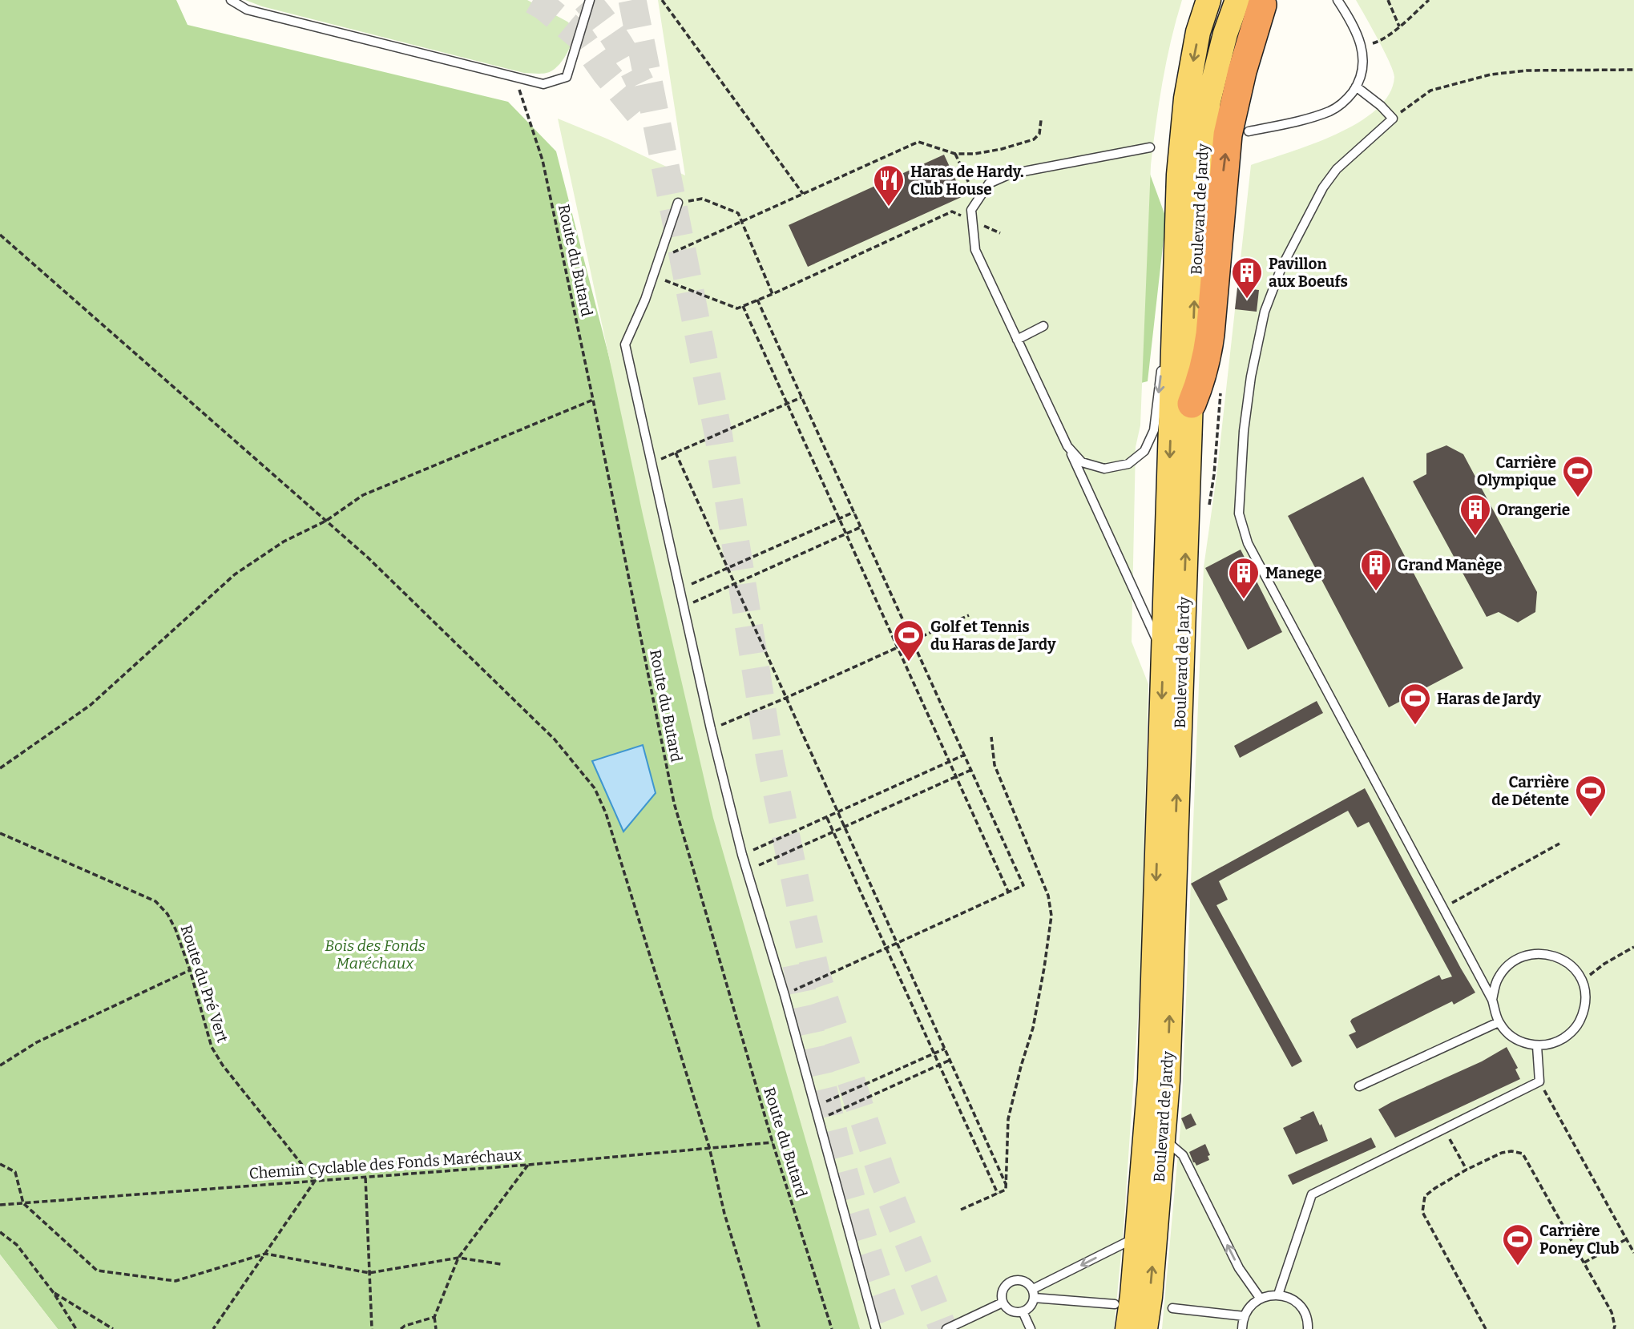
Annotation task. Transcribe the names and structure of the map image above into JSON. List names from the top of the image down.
{
  "streets": {
    "main road": ["Boulevard de Jardy"],
    "path": ["Route du Butard", "Route du Pré Vert", "Chemin Cyclable des Fonds Maréchaux"]
  },
  "crossings": [
    ["Route du Butard", "Chemin Cyclable des Fonds Maréchaux"],
    ["Route du Pré Vert", "Chemin Cyclable des Fonds Maréchaux"]
  ],
  "parks": ["Bois des Fonds Maréchaux"],
  "places": {
    "restaurant": ["Haras de Hardy. Club House"],
    "building": [
      "Pavillon aux Boeufs",
      "Orangerie",
      "Grand Manège",
      "Manege"
    ],
    "sports": [
      "Carrière Olympique",
      "Golf et Tennis du Haras de Jardy",
      "Haras de Jardy",
      "Carrière de Détente",
      "Carrière Poney Club"
    ]
  }
}
